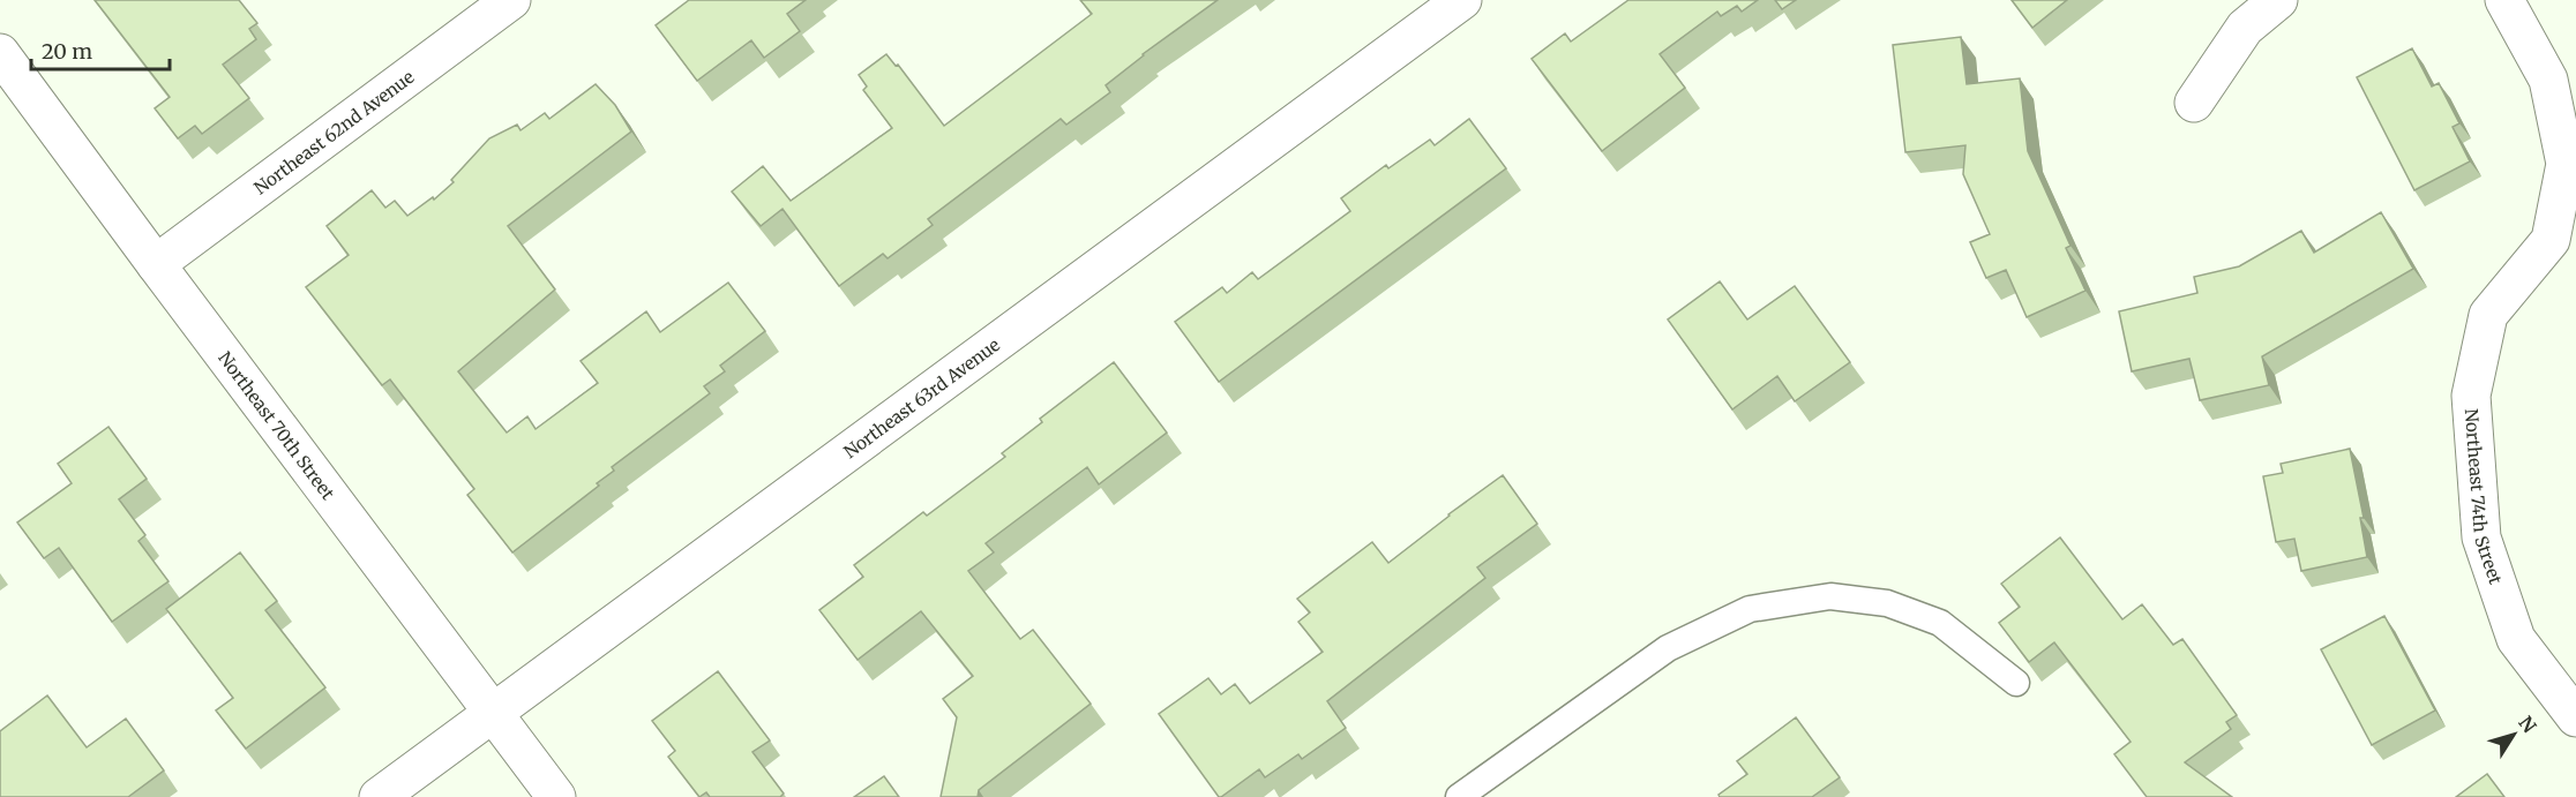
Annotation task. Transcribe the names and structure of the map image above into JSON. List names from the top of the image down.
{
  "streets": {
    "street": [
      "Northeast 62nd Avenue",
      "Northeast 63rd Avenue",
      "Northeast 70th Street",
      "Northeast 74th Street"
    ]
  },
  "crossings": [
    ["Northeast 62nd Avenue", "Northeast 70th Street"],
    ["Northeast 63rd Avenue", "Northeast 70th Street"]
  ],
  "scale_bar": "20 m",
  "north": "top right"
}
